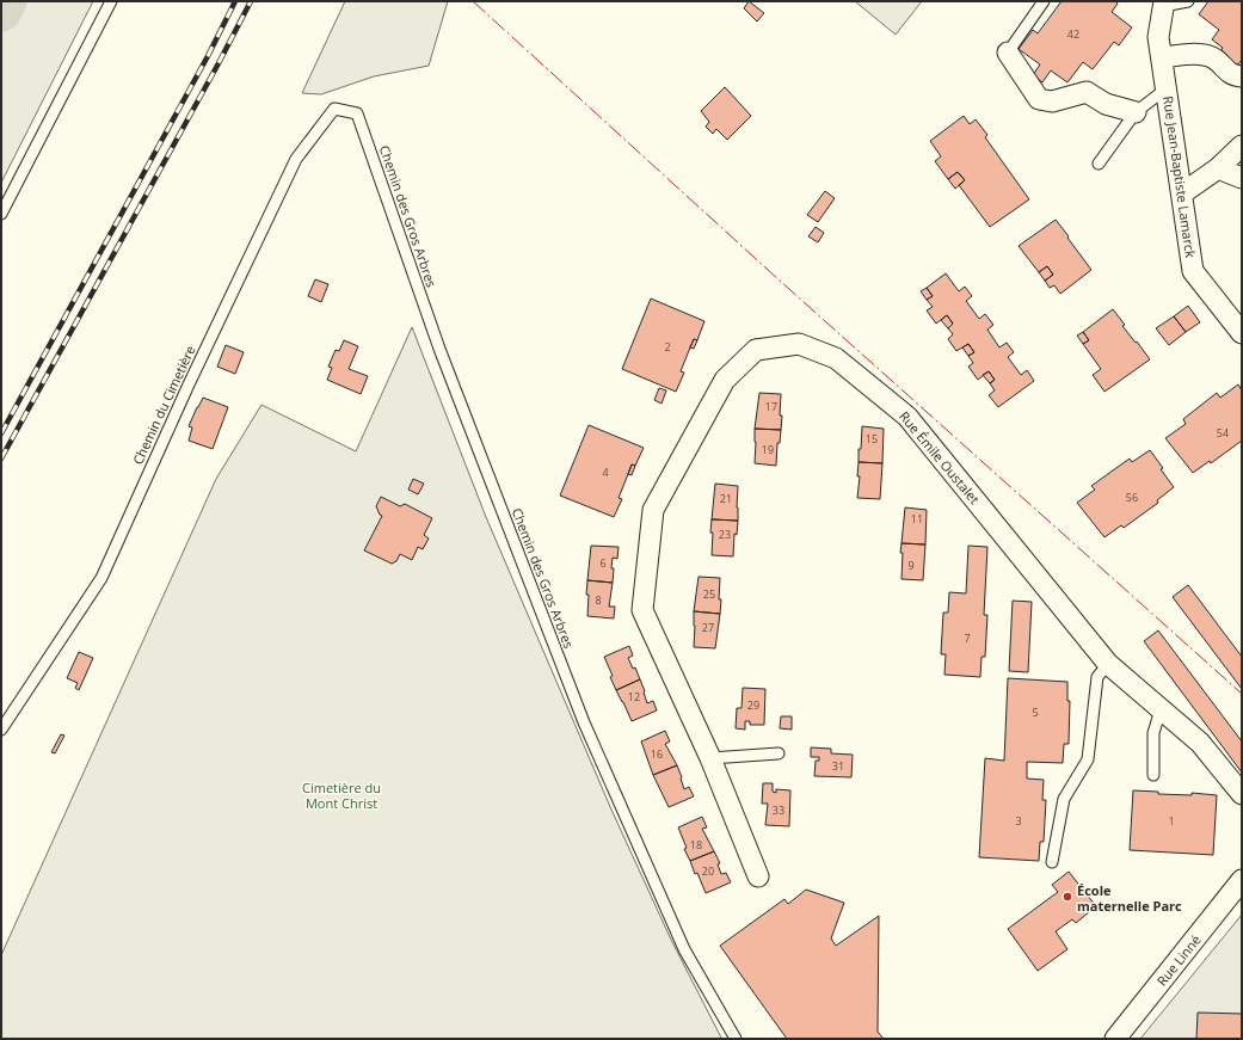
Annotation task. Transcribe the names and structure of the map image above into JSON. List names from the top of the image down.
{
  "streets": {
    "street": ["Rue Jean-Baptiste Lamarck", "Rue Émile Oustalet", "Rue Linné"],
    "lane": ["Chemin des Gros Arbres", "Chemin du Cimetière"]
  },
  "crossings": [
    ["Chemin des Gros Arbres", "Chemin du Cimetière"]
  ],
  "parks": ["Cimetière du Mont Christ"],
  "places": ["École maternelle Parc"],
  "house_numbers": [
    "42",
    "2",
    "17",
    "54",
    "15",
    "19",
    "4",
    "56",
    "21",
    "11",
    "23",
    "6",
    "9",
    "25",
    "8",
    "27",
    "7",
    "12",
    "29",
    "5",
    "16",
    "31",
    "33",
    "3",
    "1",
    "18",
    "20"
  ]
}
